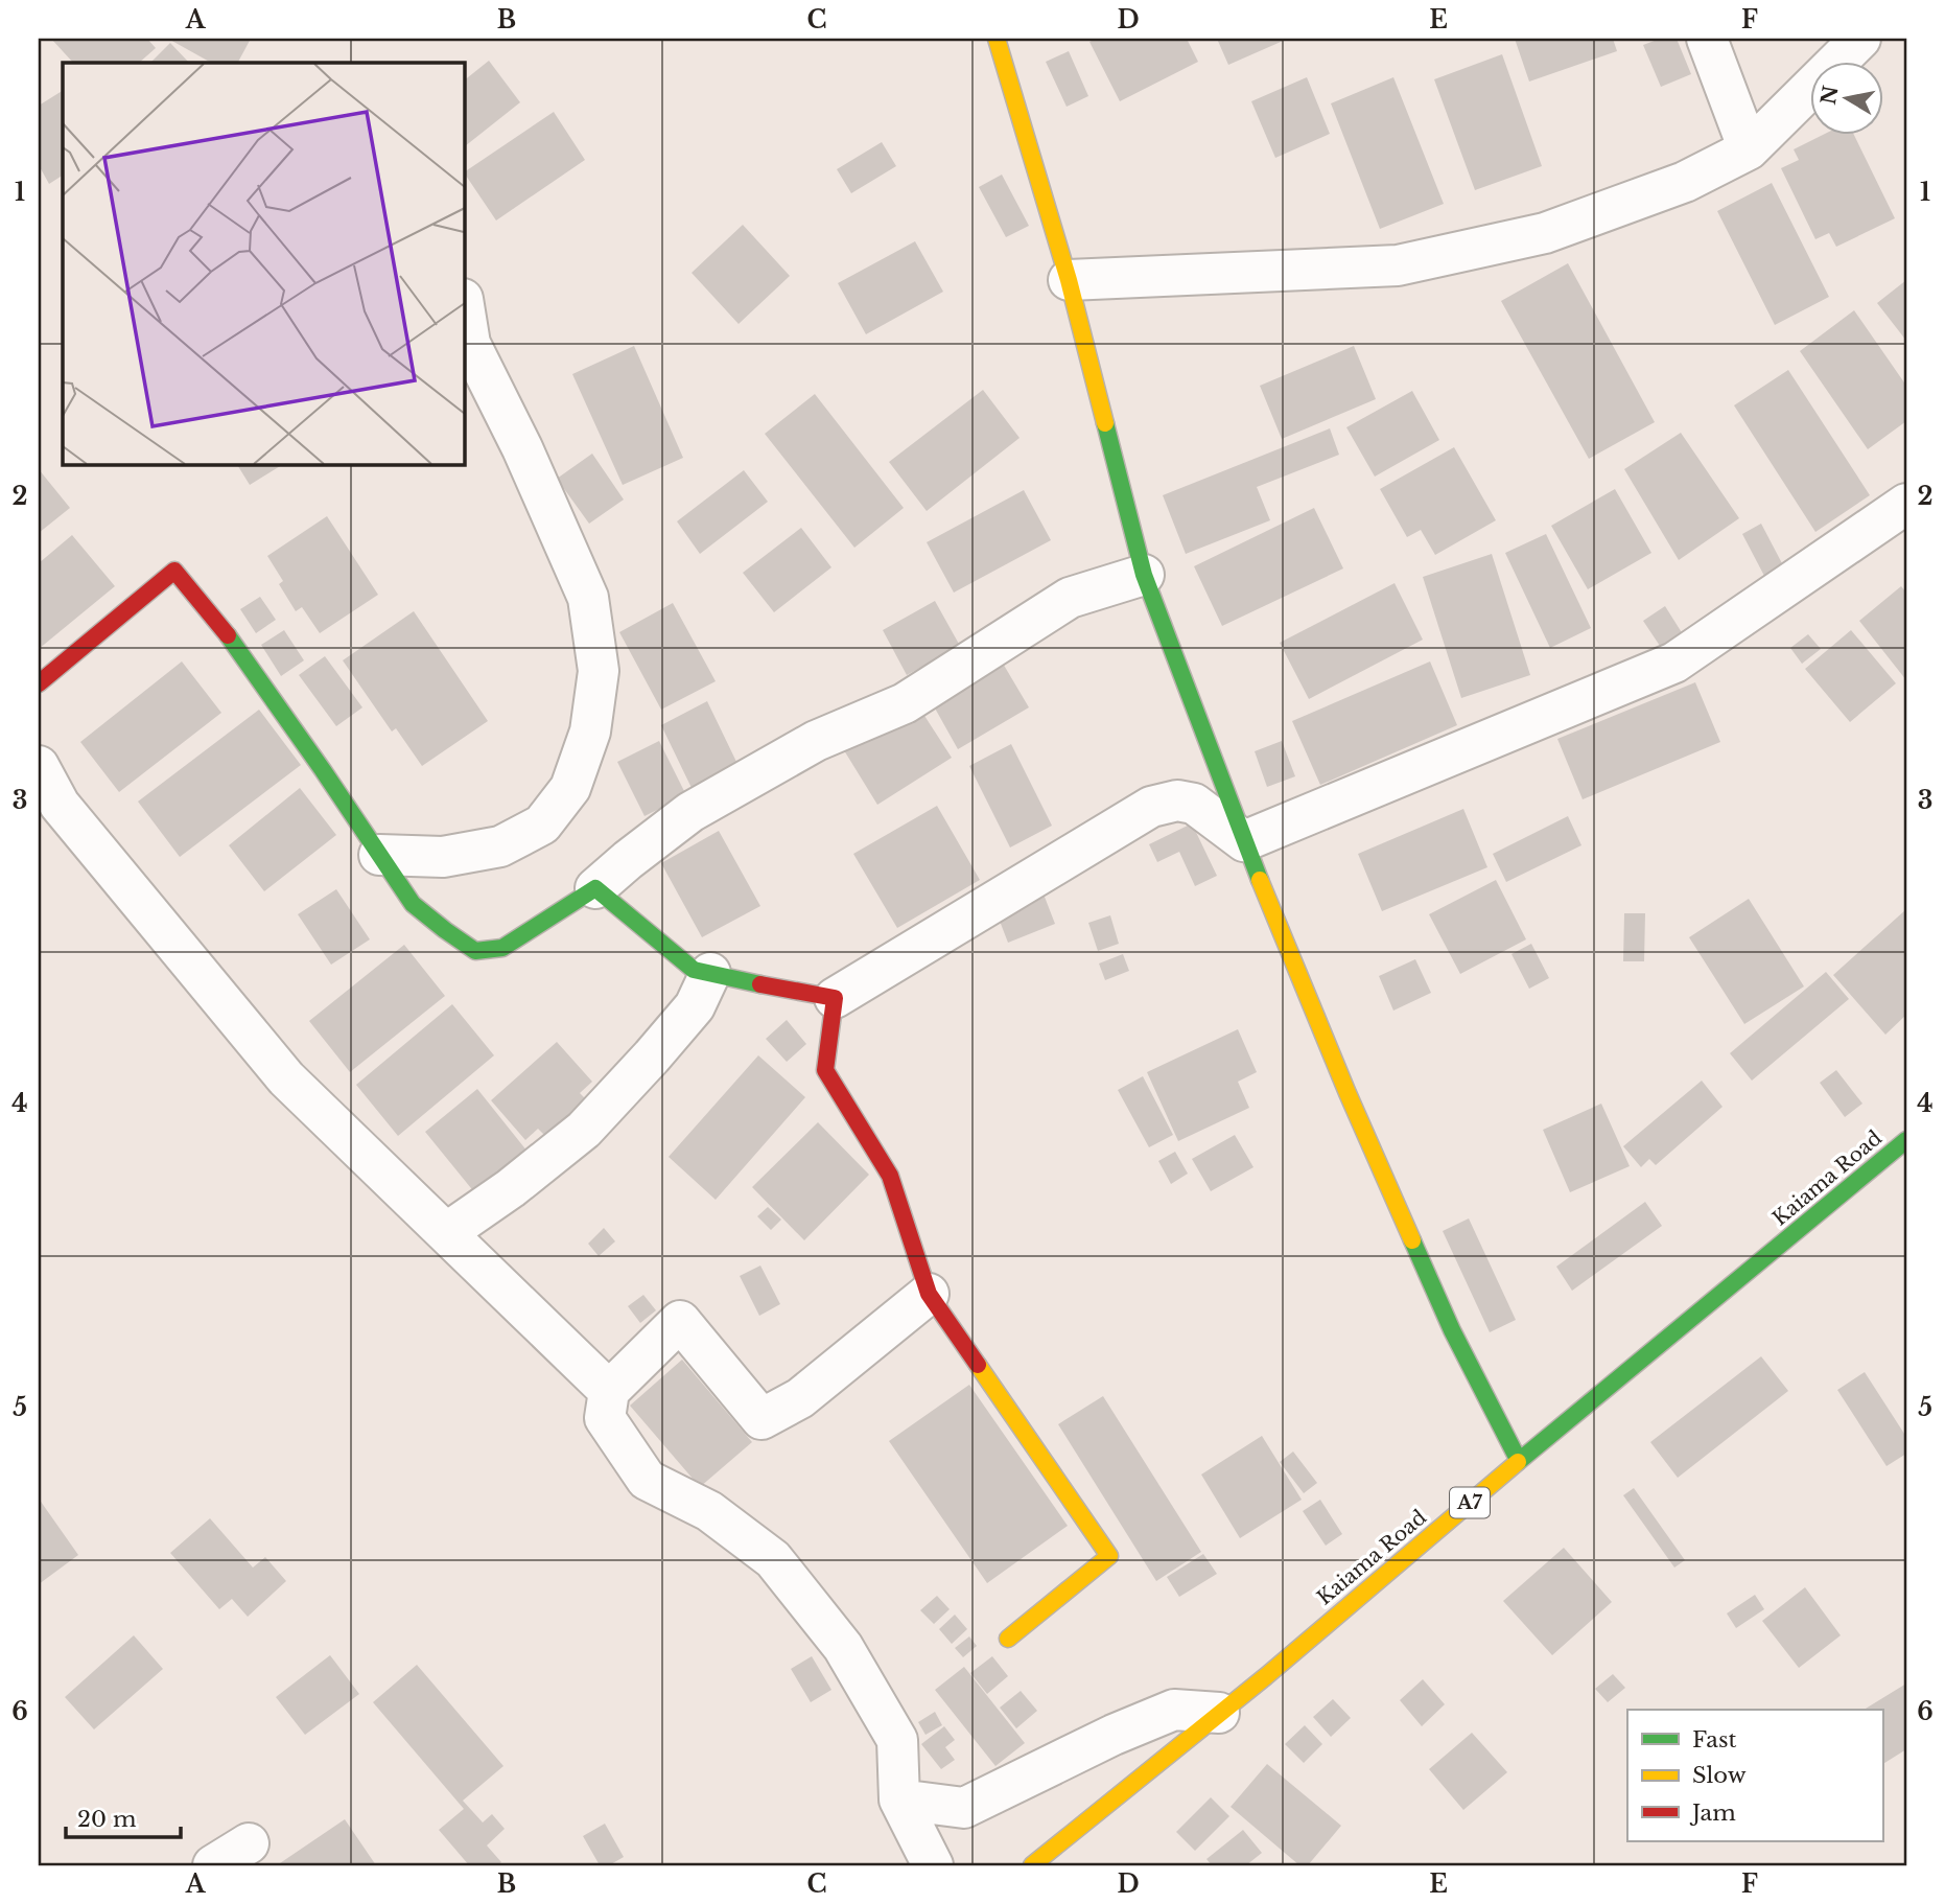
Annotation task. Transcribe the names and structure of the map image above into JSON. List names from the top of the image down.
{
  "streets": {
    "main road": ["Kaiama Road", "A7"]
  },
  "legend": ["Fast", "Slow", "Jam"],
  "scale_bar": "20 m",
  "north": "left",
  "grid": {
    "columns": [
      "A",
      "B",
      "C",
      "D",
      "E",
      "F"
    ],
    "rows": [
      "1",
      "2",
      "3",
      "4",
      "5",
      "6"
    ]
  }
}
